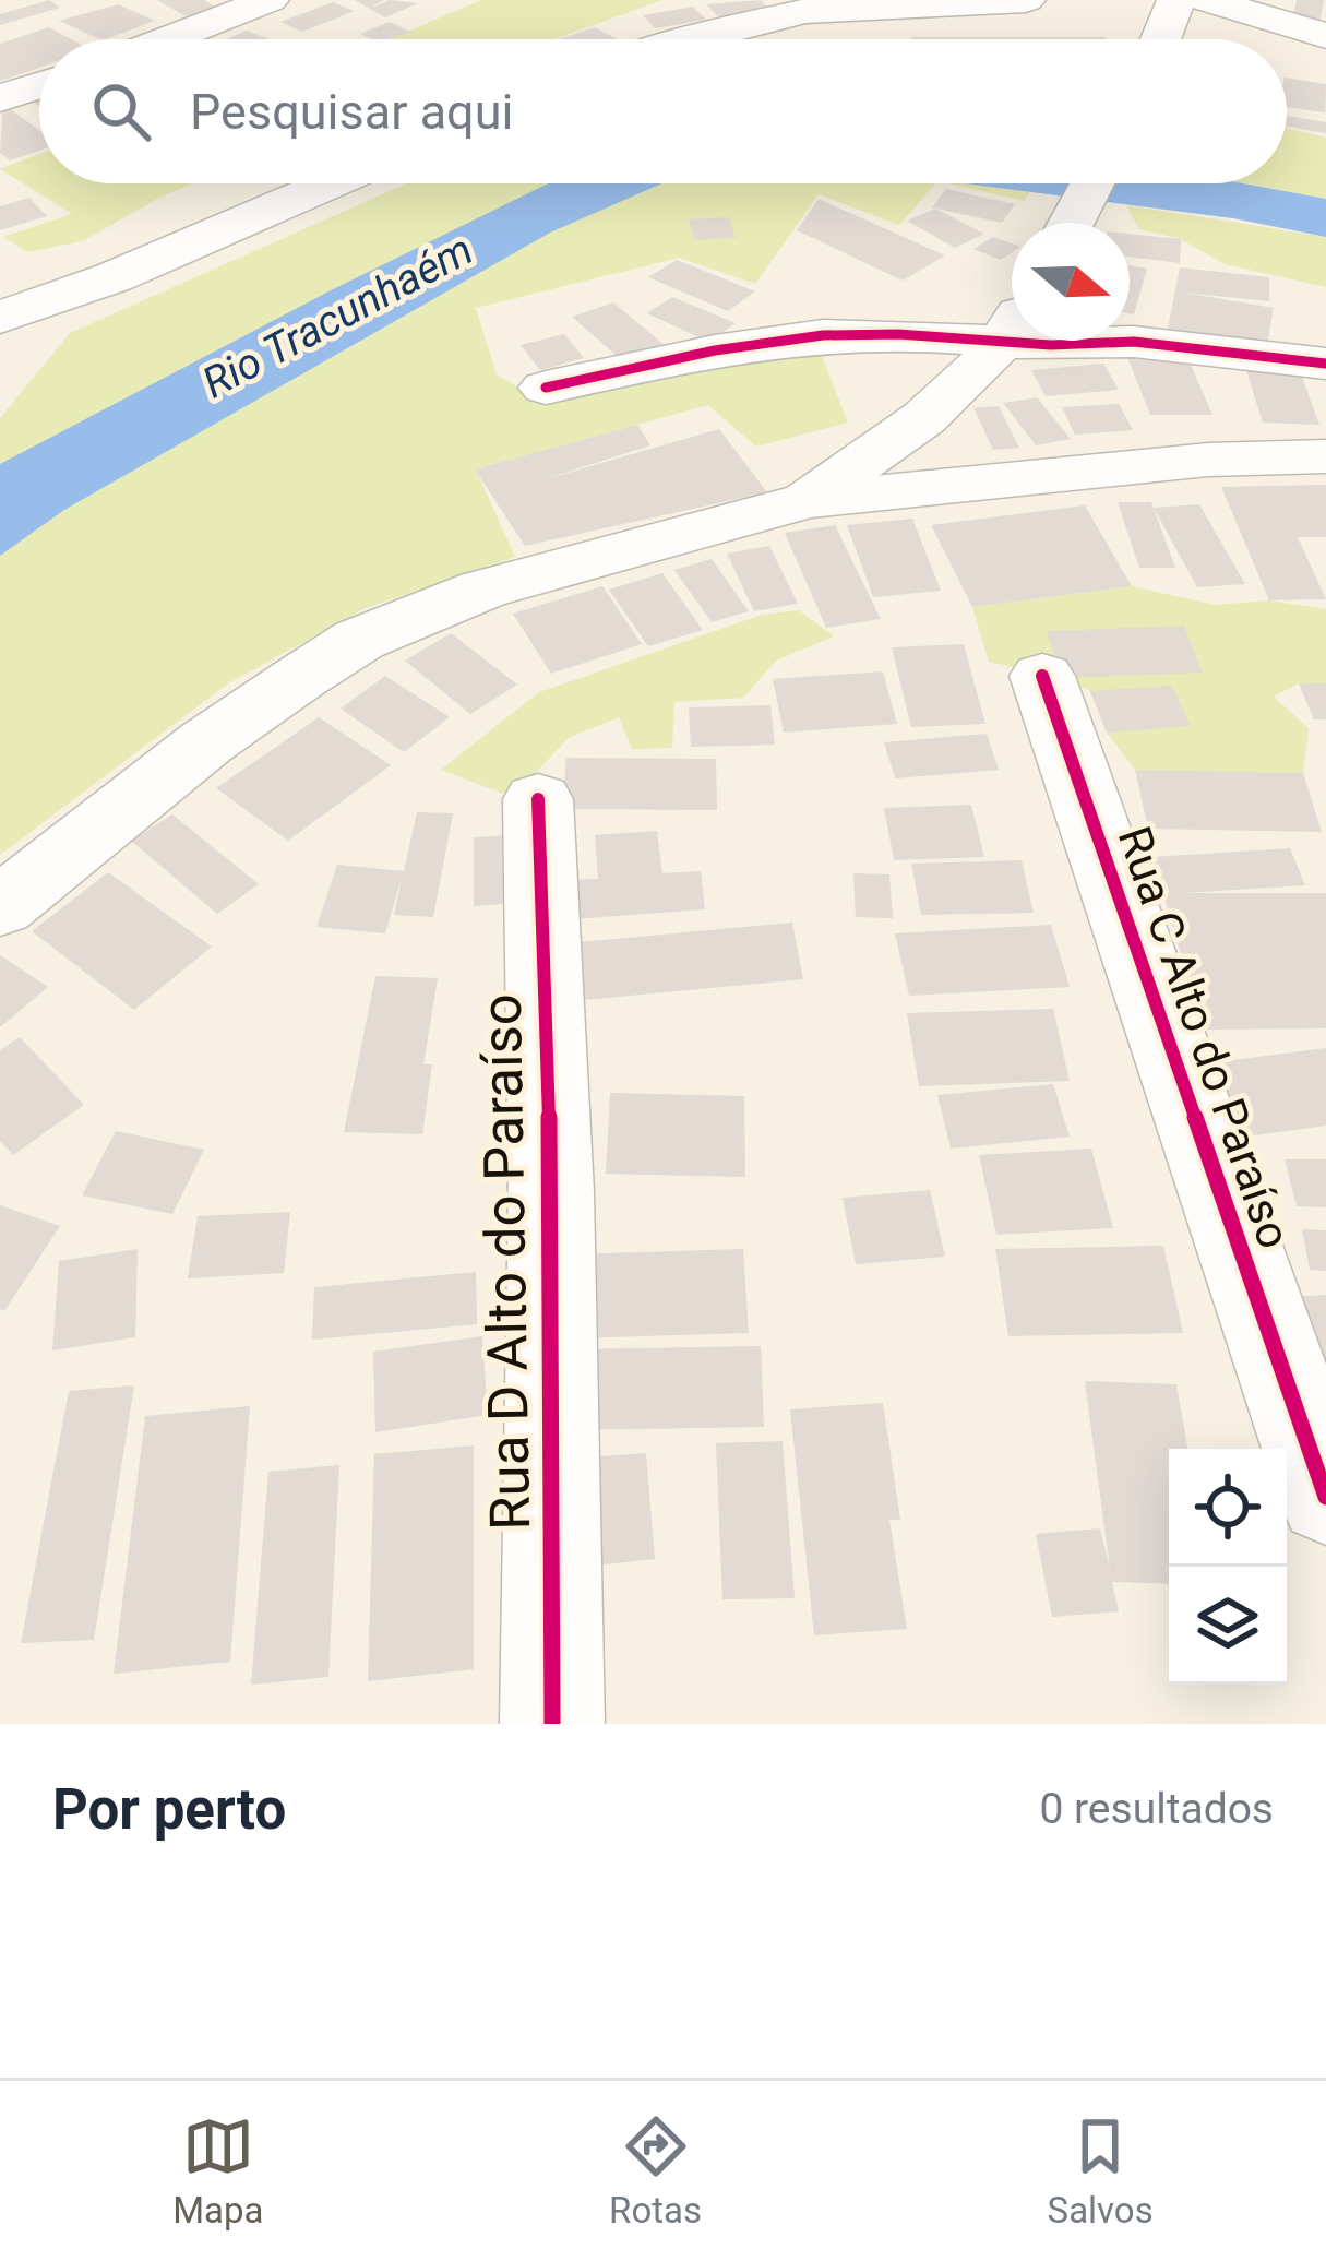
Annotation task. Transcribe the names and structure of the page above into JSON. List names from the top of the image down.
{
  "streets": {
    "street": ["Rua C Alto do Paraíso", "Rua D Alto do Paraíso"]
  },
  "water": ["Rio Tracunhaém"],
  "north": "right",
  "page": {
    "search": "Pesquisar aqui",
    "heading": ["Por perto", "0 resultados"],
    "nav": ["Mapa", "Rotas", "Salvos"]
  }
}
